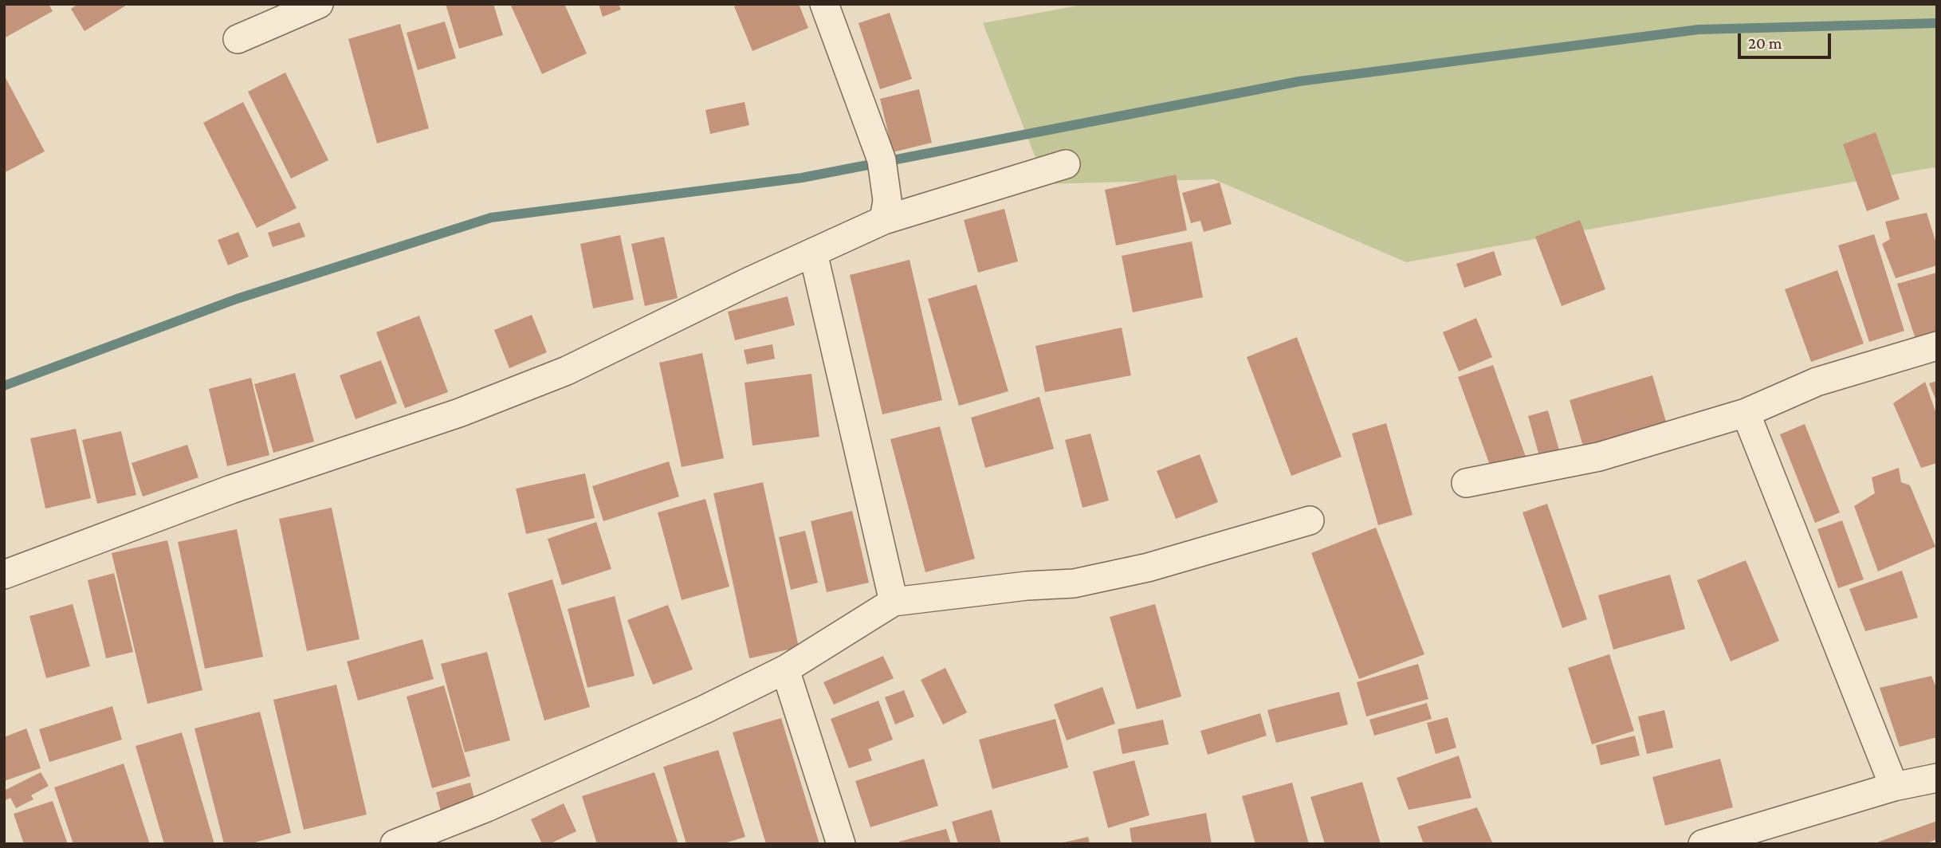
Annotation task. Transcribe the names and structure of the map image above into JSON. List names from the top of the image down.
{
  "scale_bar": "20 m"
}
